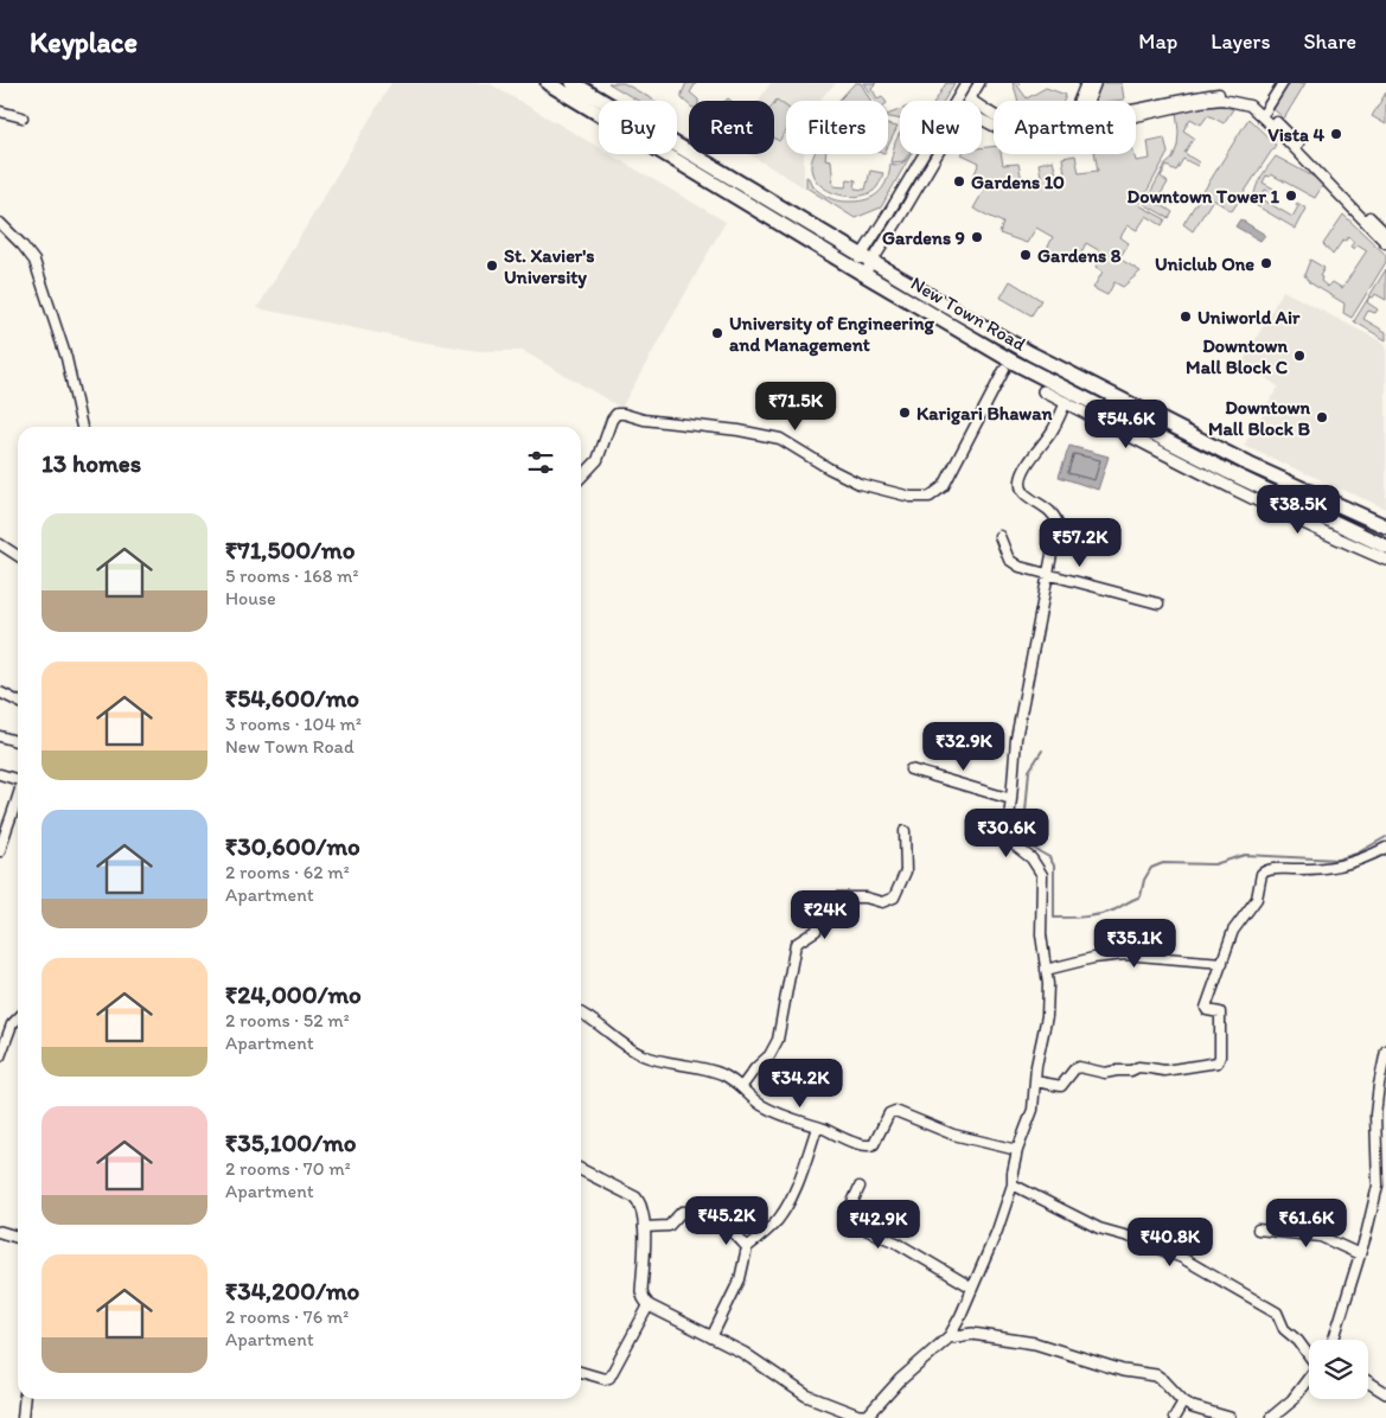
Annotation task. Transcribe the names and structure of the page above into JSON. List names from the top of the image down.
{
  "streets": {
    "main road": ["New Town Road"]
  },
  "places": [
    "Vista 4",
    "Gardens 10",
    "Downtown Tower 1",
    "Gardens 9",
    "Gardens 8",
    "Uniclub One",
    "St. Xavier's University",
    "Uniworld Air",
    "University of Engineering and Management",
    "Downtown Mall Block C",
    "Karigari Bhawan",
    "Downtown Mall Block B"
  ],
  "page": {
    "header": "Keyplace",
    "nav": ["Map", "Layers", "Share"],
    "chip": [
      "Buy",
      "Rent",
      "Filters",
      "New",
      "Apartment"
    ],
    "price": [
      "₹71.5K",
      "₹54.6K",
      "₹38.5K",
      "₹57.2K",
      "₹32.9K",
      "₹30.6K",
      "₹24K",
      "₹35.1K",
      "₹34.2K",
      "₹45.2K",
      "₹61.6K",
      "₹42.9K",
      "₹40.8K"
    ],
    "heading": "13 homes",
    "list": [
      {
        "name": "₹71,500/mo",
        "note": "5 rooms · 168 m² · House"
      },
      {
        "name": "₹54,600/mo",
        "note": "3 rooms · 104 m² · New Town Road"
      },
      {
        "name": "₹30,600/mo",
        "note": "2 rooms · 62 m² · Apartment"
      },
      {
        "name": "₹24,000/mo",
        "note": "2 rooms · 52 m² · Apartment"
      },
      {
        "name": "₹35,100/mo",
        "note": "2 rooms · 70 m² · Apartment"
      },
      {
        "name": "₹34,200/mo",
        "note": "2 rooms · 76 m² · Apartment"
      }
    ]
  }
}
